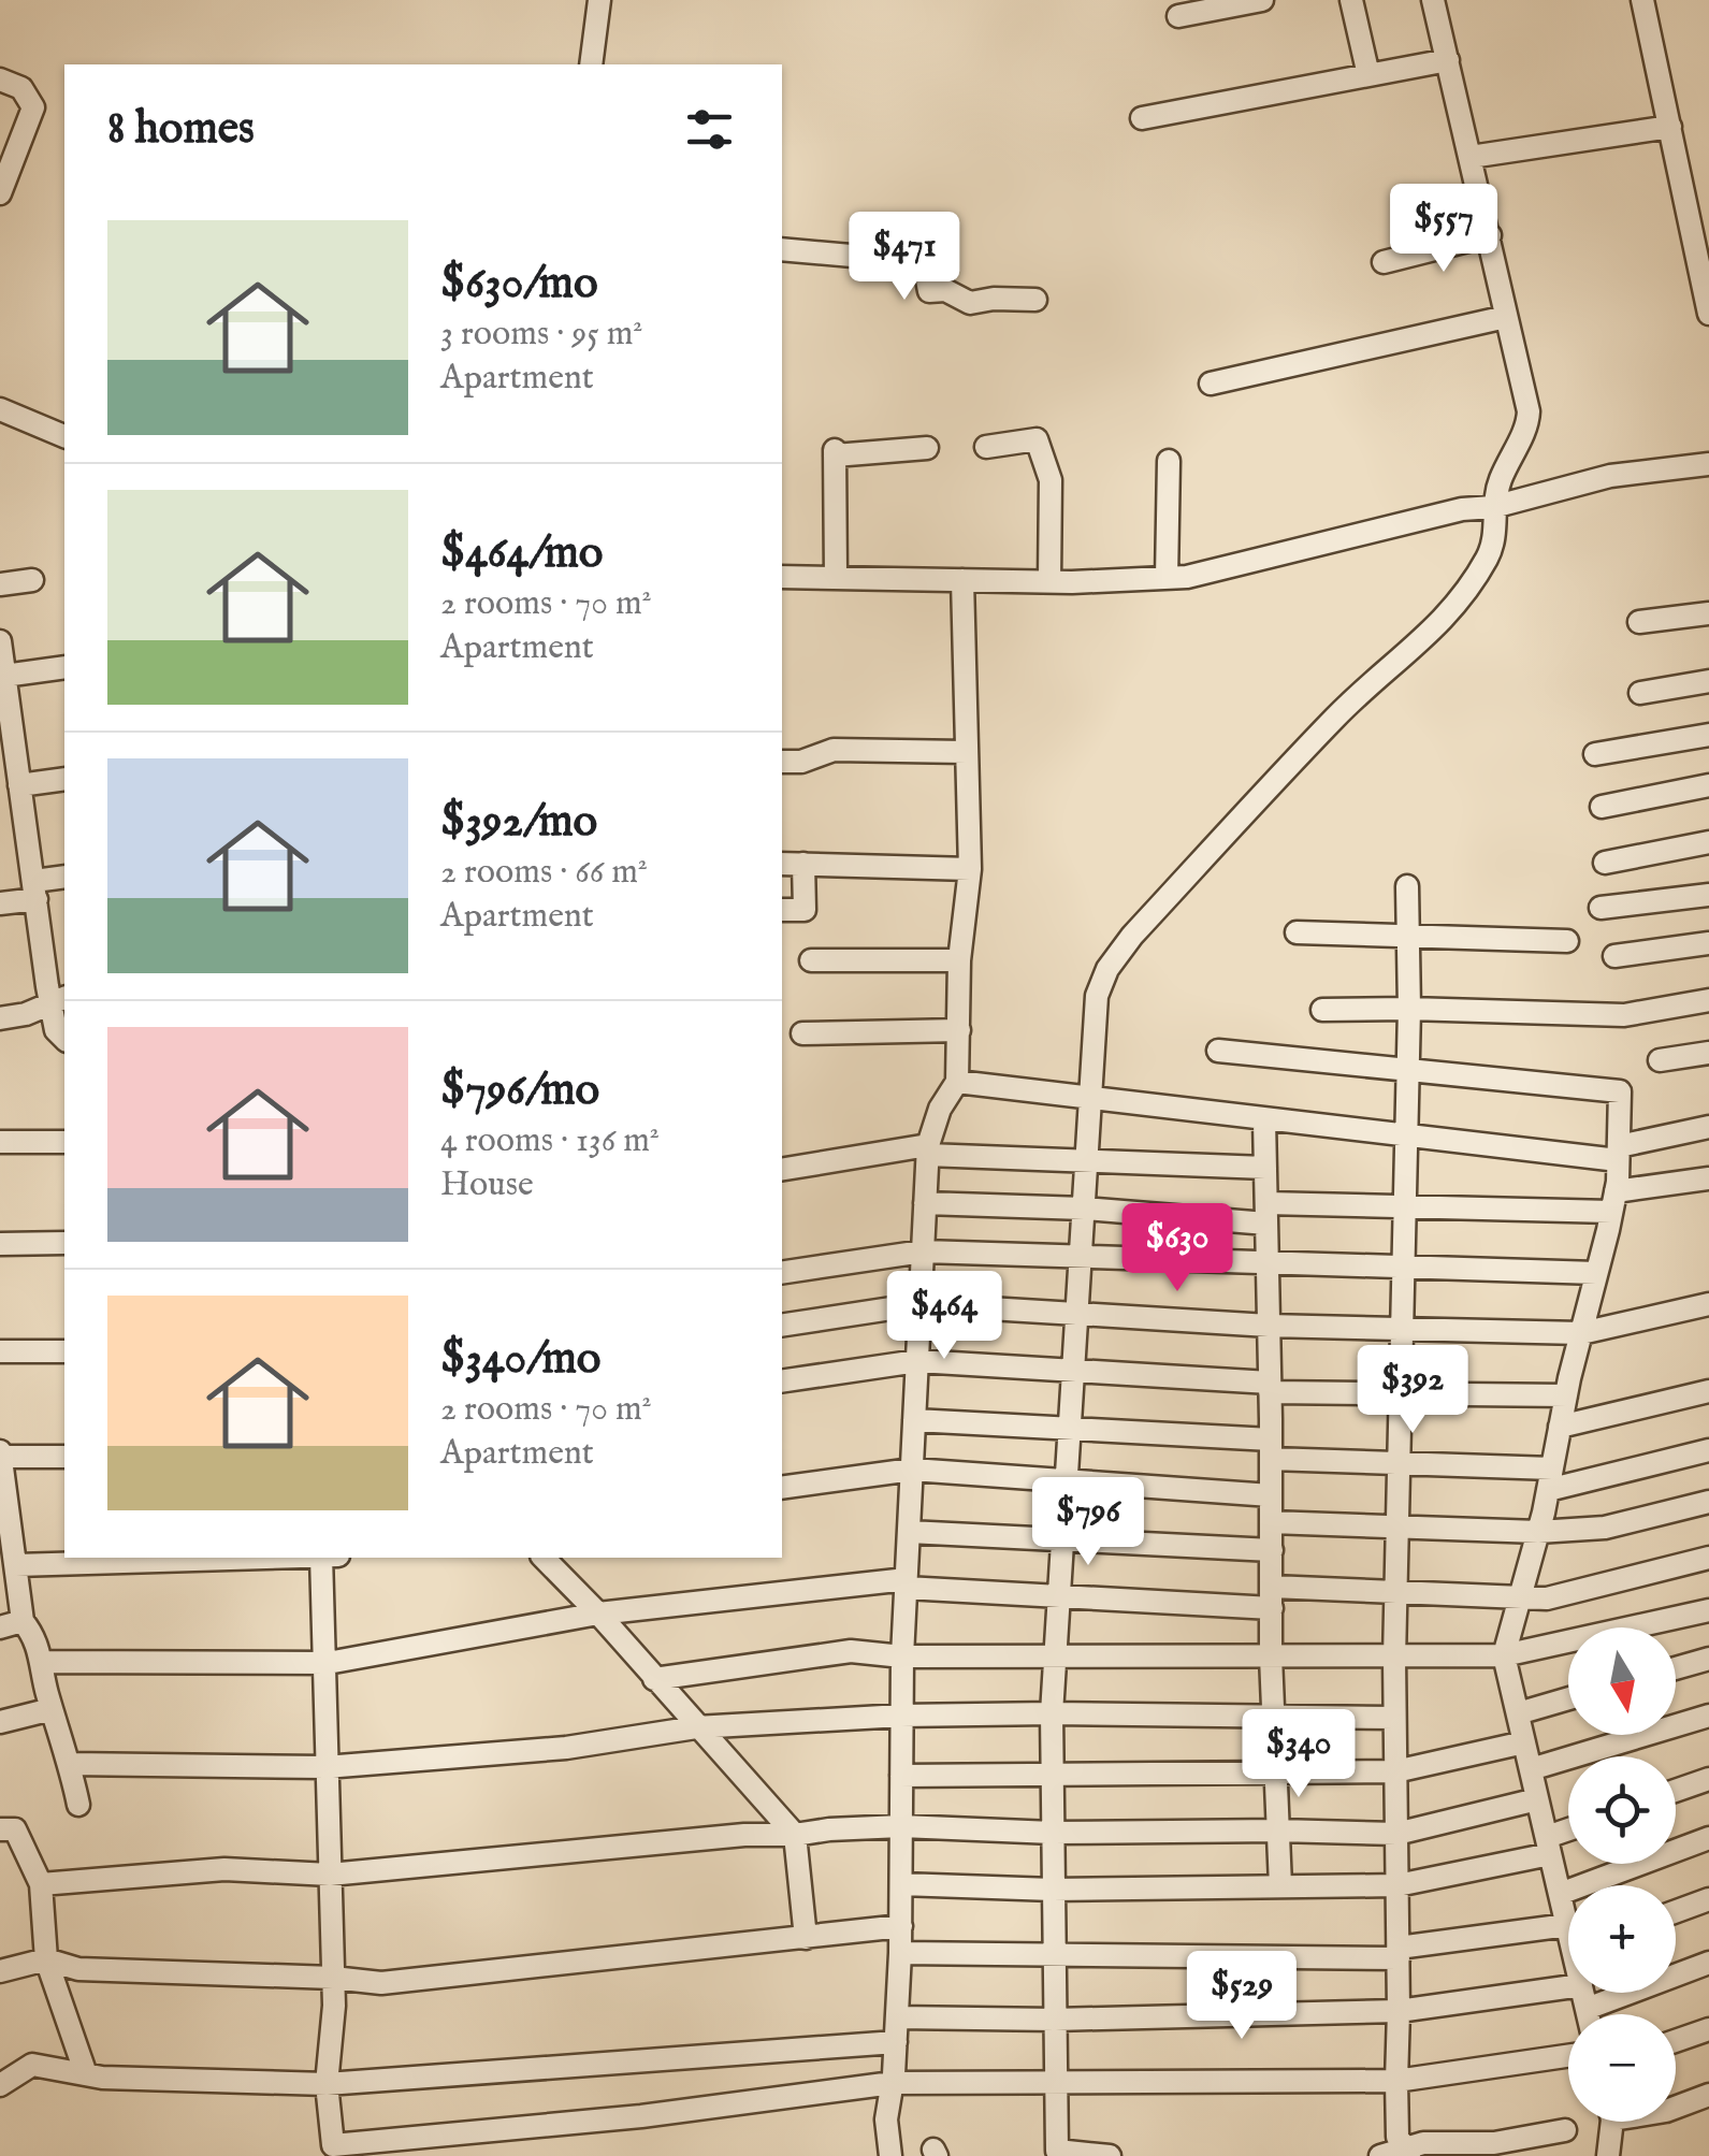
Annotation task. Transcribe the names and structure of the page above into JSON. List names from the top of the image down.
{
  "north": "bottom",
  "page": {
    "heading": "8 homes",
    "price": [
      "$557",
      "$471",
      "$630",
      "$464",
      "$392",
      "$796",
      "$340",
      "$529"
    ],
    "list": [
      {
        "name": "$630/mo",
        "note": "3 rooms · 95 m² · Apartment"
      },
      {
        "name": "$464/mo",
        "note": "2 rooms · 70 m² · Apartment"
      },
      {
        "name": "$392/mo",
        "note": "2 rooms · 66 m² · Apartment"
      },
      {
        "name": "$796/mo",
        "note": "4 rooms · 136 m² · House"
      },
      {
        "name": "$340/mo",
        "note": "2 rooms · 70 m² · Apartment"
      }
    ],
    "map_buttons": ["+", "−"]
  }
}
